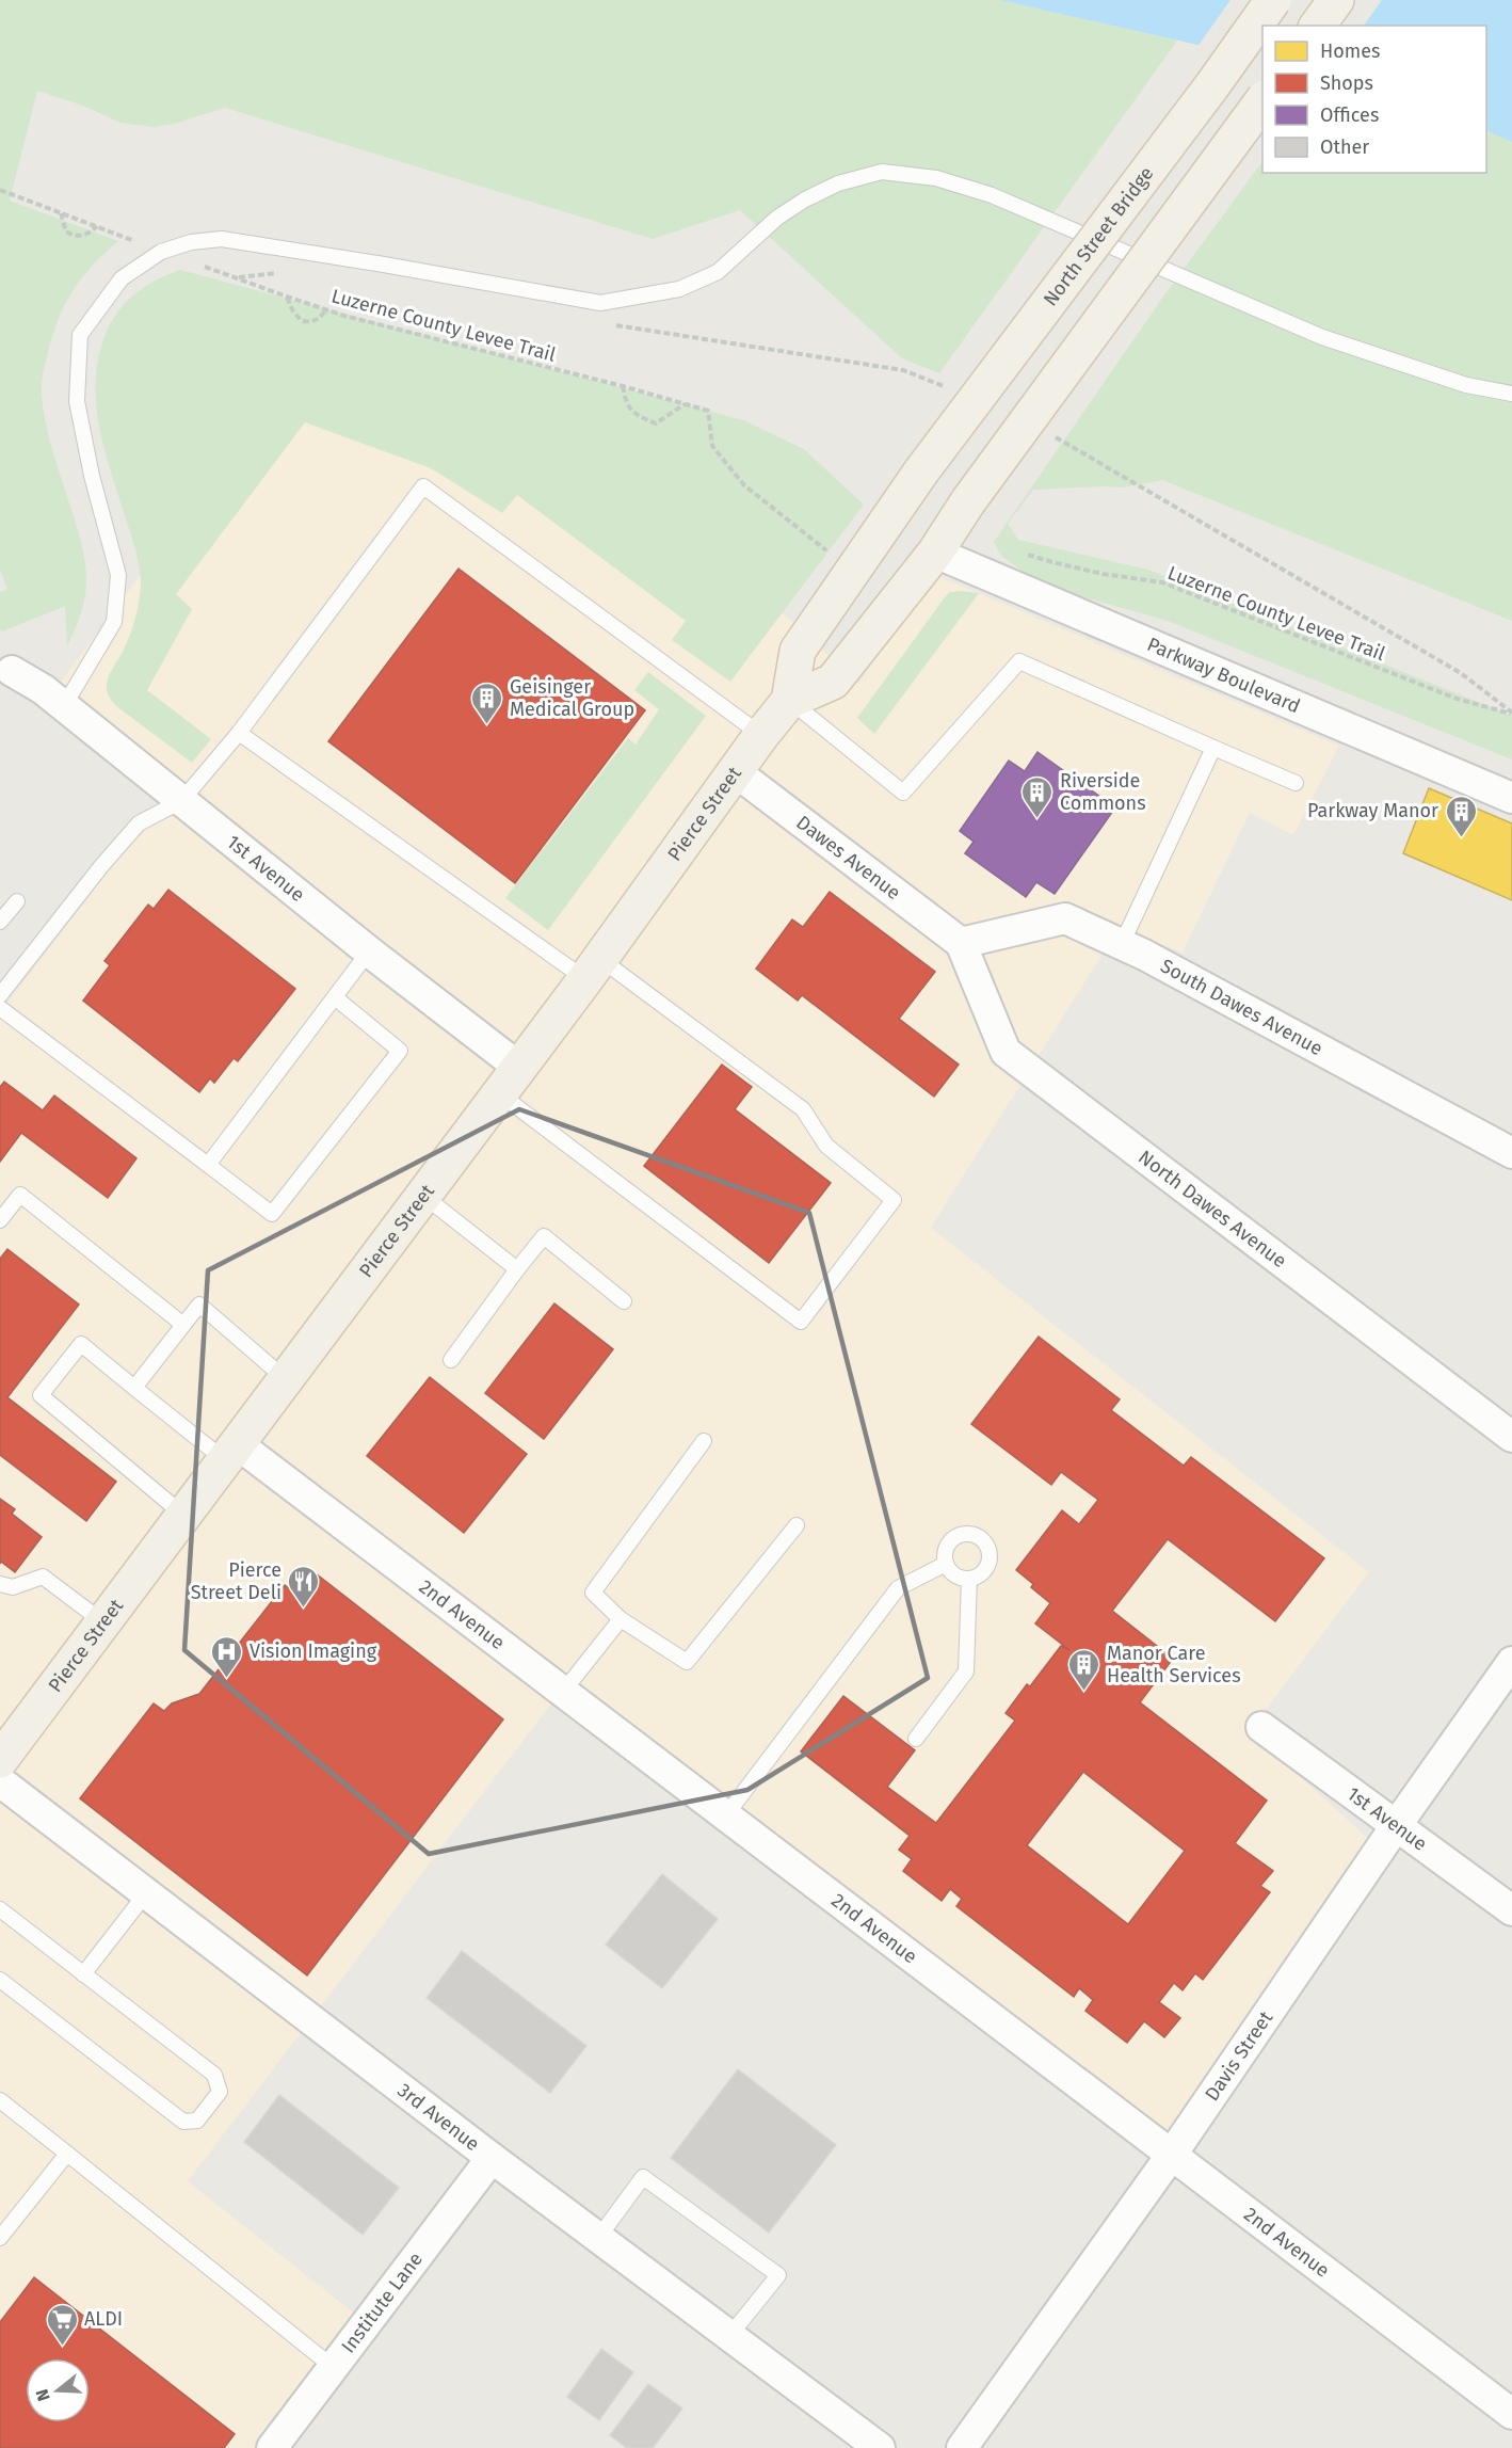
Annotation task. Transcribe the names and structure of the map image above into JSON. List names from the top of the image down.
{
  "streets": {
    "main road": ["North Street Bridge", "Pierce Street"],
    "street": [
      "Parkway Boulevard",
      "Dawes Avenue",
      "1st Avenue",
      "South Dawes Avenue",
      "North Dawes Avenue",
      "2nd Avenue",
      "Davis Street",
      "3rd Avenue",
      "Institute Lane"
    ],
    "path": ["Luzerne County Levee Trail"]
  },
  "crossings": [
    ["North Street Bridge", "Pierce Street"],
    ["Parkway Boulevard", "Pierce Street"],
    ["Pierce Street", "Dawes Avenue"],
    ["Pierce Street", "1st Avenue"],
    ["Pierce Street", "2nd Avenue"],
    ["Dawes Avenue", "South Dawes Avenue"],
    ["Dawes Avenue", "North Dawes Avenue"],
    ["1st Avenue", "Davis Street"],
    ["South Dawes Avenue", "North Dawes Avenue"],
    ["2nd Avenue", "Davis Street"],
    ["3rd Avenue", "Institute Lane"]
  ],
  "places": {
    "building": [
      "Geisinger Medical Group",
      "Riverside Commons",
      "Parkway Manor",
      "Manor Care Health Services"
    ],
    "restaurant": ["Pierce Street Deli"],
    "hospital": ["Vision Imaging"],
    "supermarket": ["ALDI"]
  },
  "legend": [
    "Homes",
    "Shops",
    "Offices",
    "Other"
  ],
  "north": "left"
}
